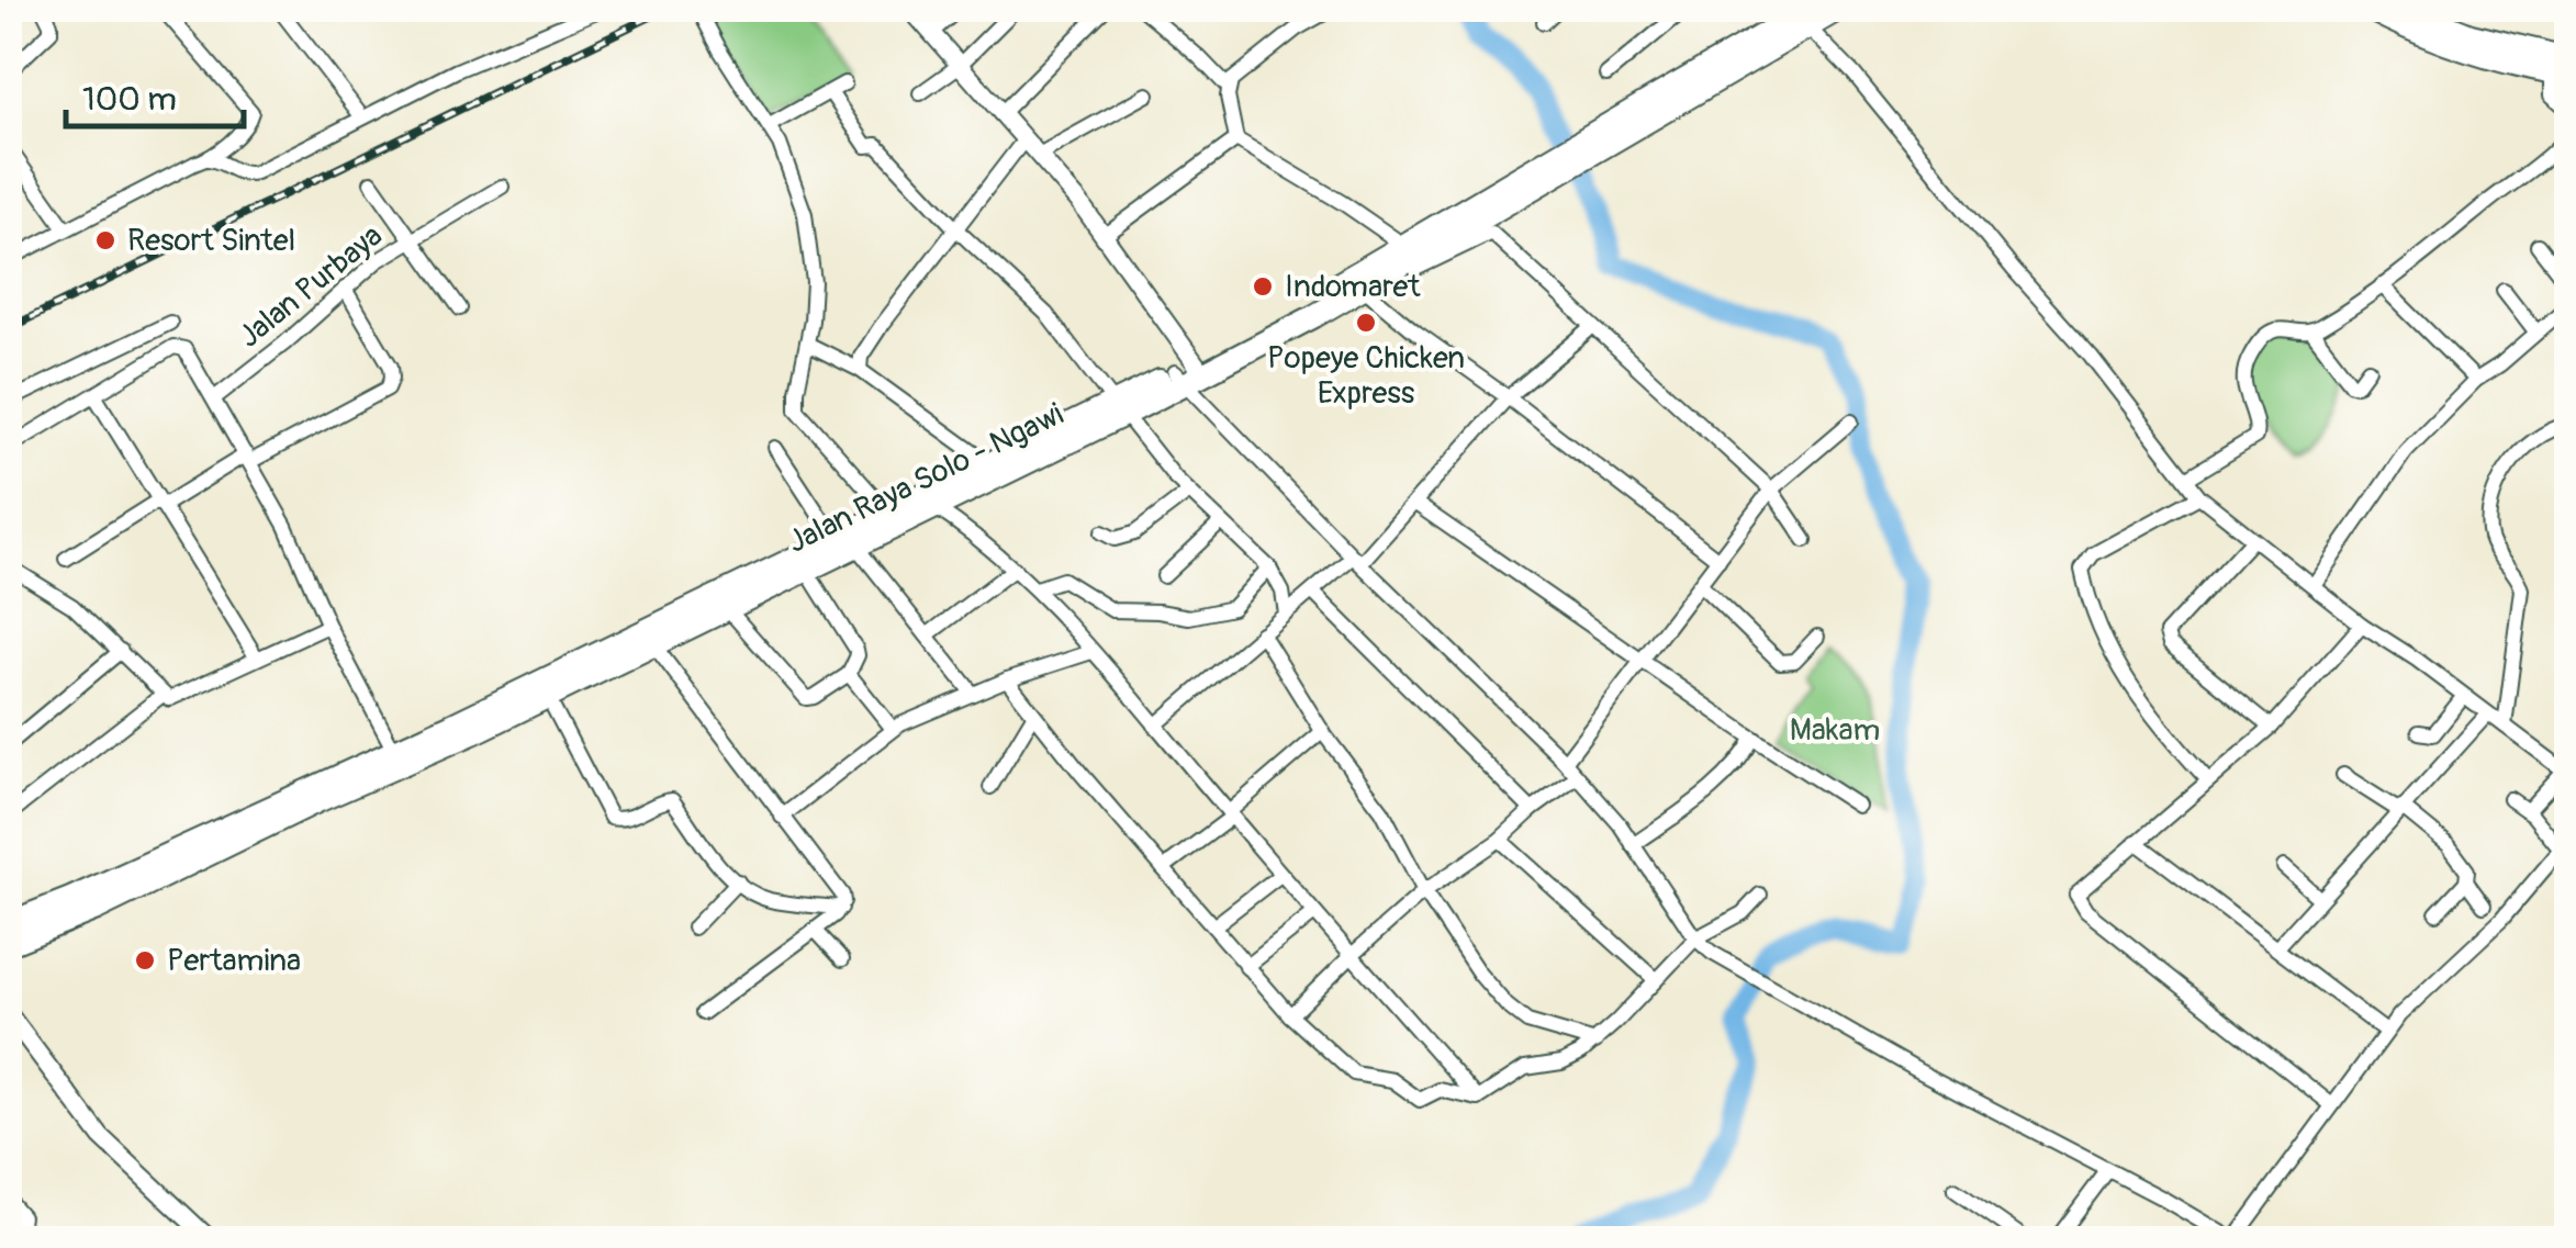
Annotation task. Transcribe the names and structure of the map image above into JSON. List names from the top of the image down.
{
  "streets": {
    "highway": ["Jalan Raya Solo - Ngawi"],
    "street": ["Jalan Purbaya"]
  },
  "parks": ["Makam"],
  "places": [
    "Resort Sintel",
    "Indomaret",
    "Popeye Chicken Express",
    "Pertamina"
  ],
  "scale_bar": "100 m"
}
